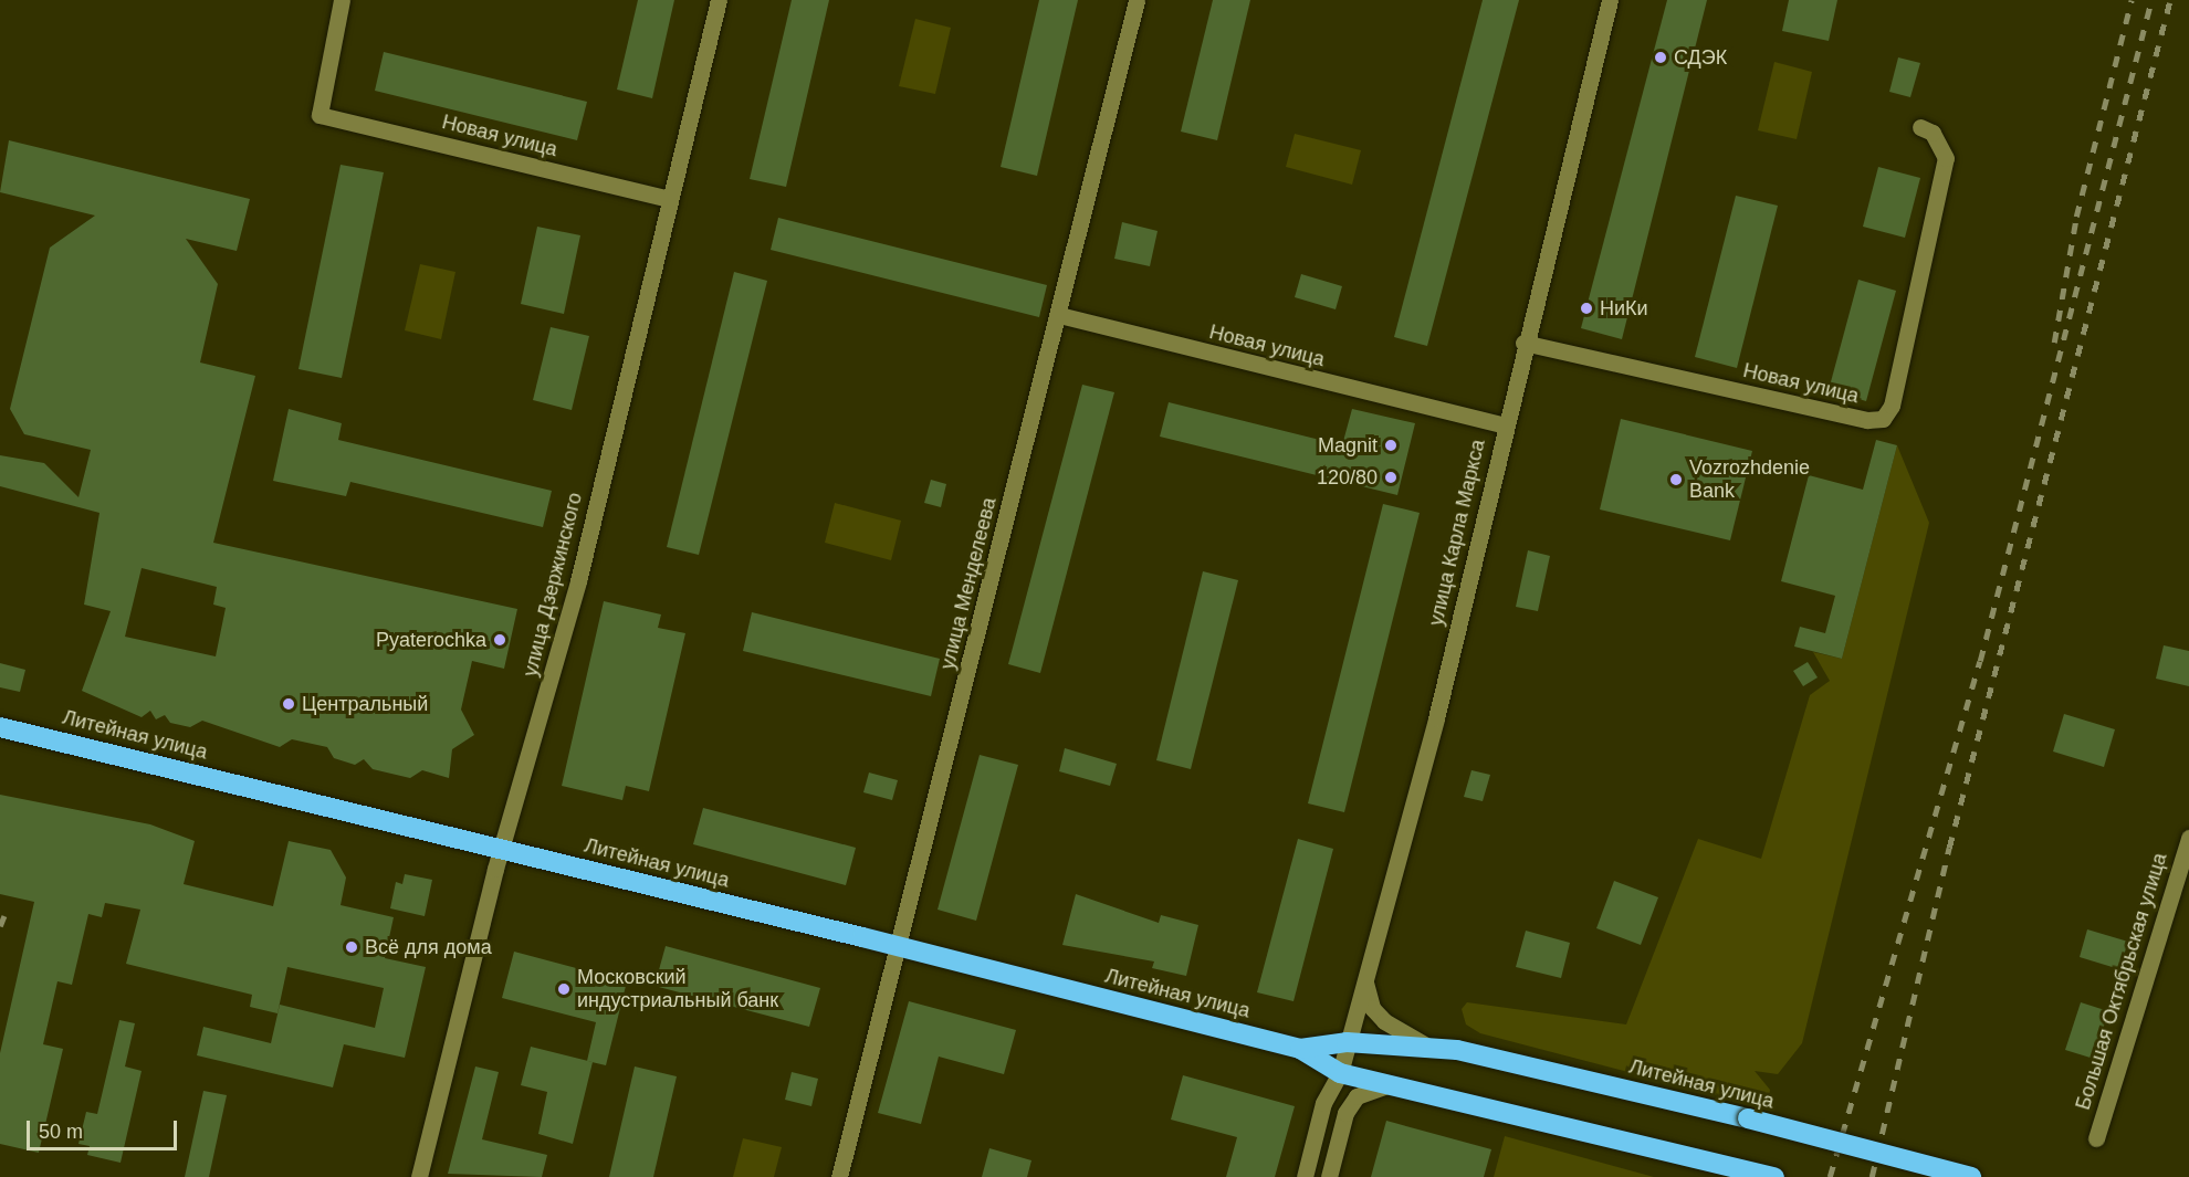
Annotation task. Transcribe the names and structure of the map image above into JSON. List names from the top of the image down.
{
  "streets": {
    "highway": ["Литейная улица"],
    "street": [
      "Новая улица",
      "улица Карла Маркса",
      "улица Менделеева",
      "улица Дзержинского",
      "Большая Октябрьская улица"
    ]
  },
  "crossings": [
    ["Новая улица", "улица Карла Маркса"],
    ["Новая улица", "улица Менделеева"],
    ["Новая улица", "улица Дзержинского"],
    ["улица Карла Маркса", "Литейная улица"],
    ["улица Менделеева", "Литейная улица"],
    ["улица Дзержинского", "Литейная улица"]
  ],
  "places": [
    "СДЭК",
    "НиКи",
    "Magnit",
    "120/80",
    "Vozrozhdenie Bank",
    "Pyaterochka",
    "Центральный",
    "Всё для дома",
    "Московский индустриальный банк"
  ],
  "scale_bar": "50 m"
}
